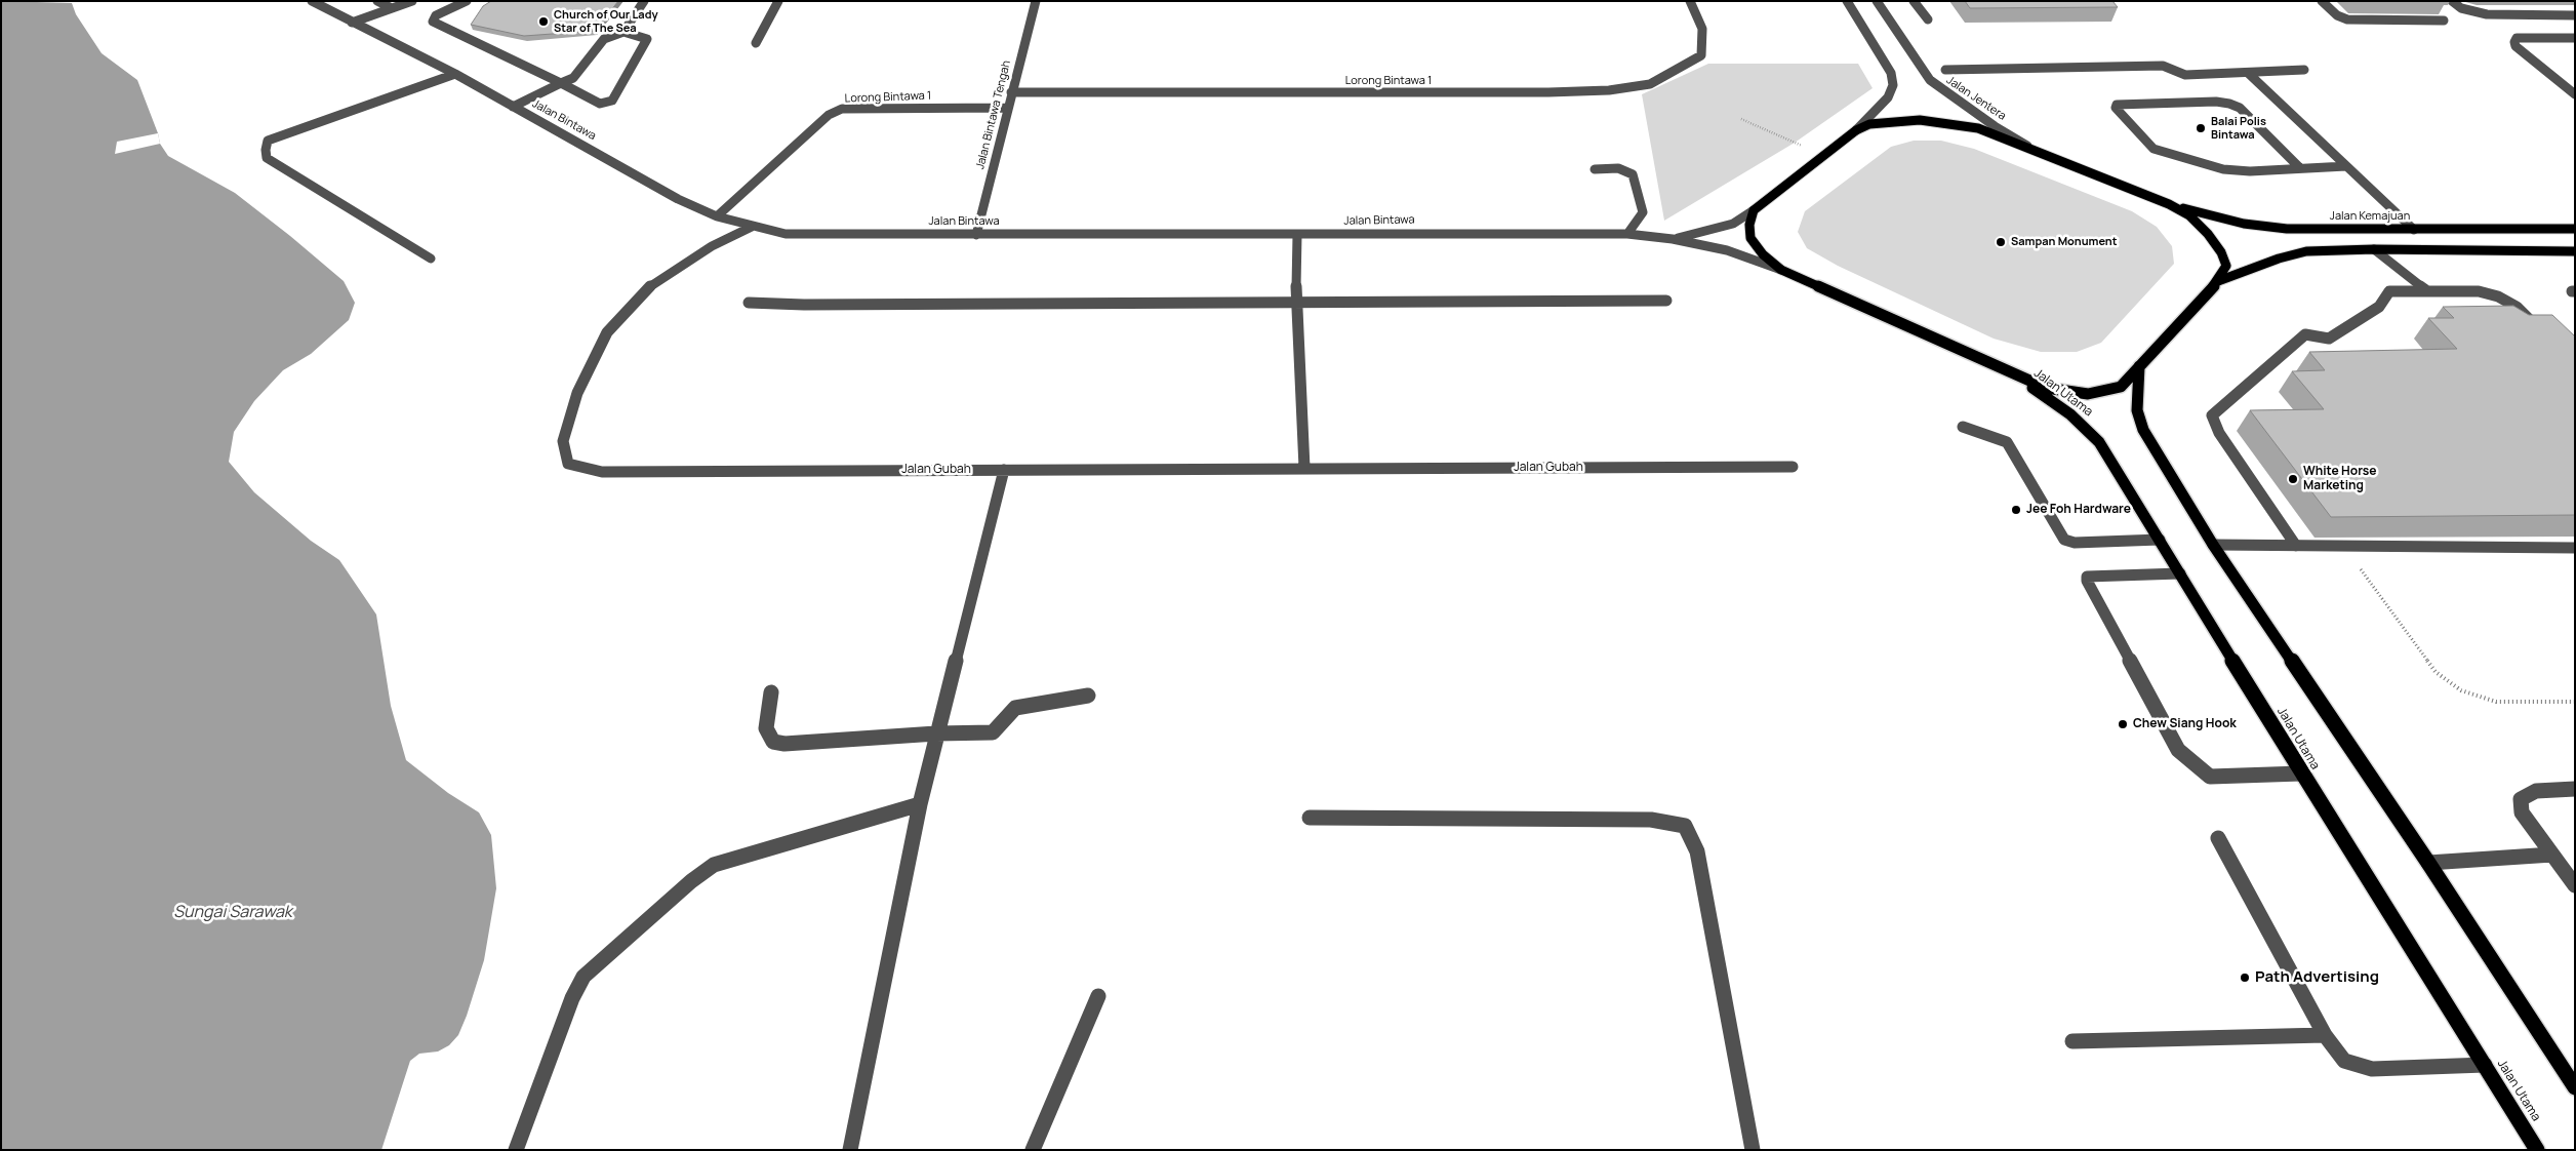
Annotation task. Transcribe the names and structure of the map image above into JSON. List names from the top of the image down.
{
  "streets": {
    "main road": ["Jalan Kemajuan", "Jalan Utama"],
    "street": [
      "Lorong Bintawa 1",
      "Jalan Jentera",
      "Jalan Bintawa Tengah",
      "Jalan Bintawa",
      "Jalan Gubah"
    ]
  },
  "crossings": [
    ["Lorong Bintawa 1", "Jalan Bintawa Tengah"],
    ["Lorong Bintawa 1", "Jalan Bintawa"],
    ["Jalan Bintawa Tengah", "Jalan Bintawa"],
    ["Jalan Bintawa", "Jalan Gubah"]
  ],
  "water": ["Sungai Sarawak"],
  "places": [
    "Church of Our Lady Star of The Sea",
    "Balai Polis Bintawa",
    "Sampan Monument",
    "White Horse Marketing",
    "Jee Foh Hardware",
    "Chew Siang Hook",
    "Path Advertising"
  ]
}
